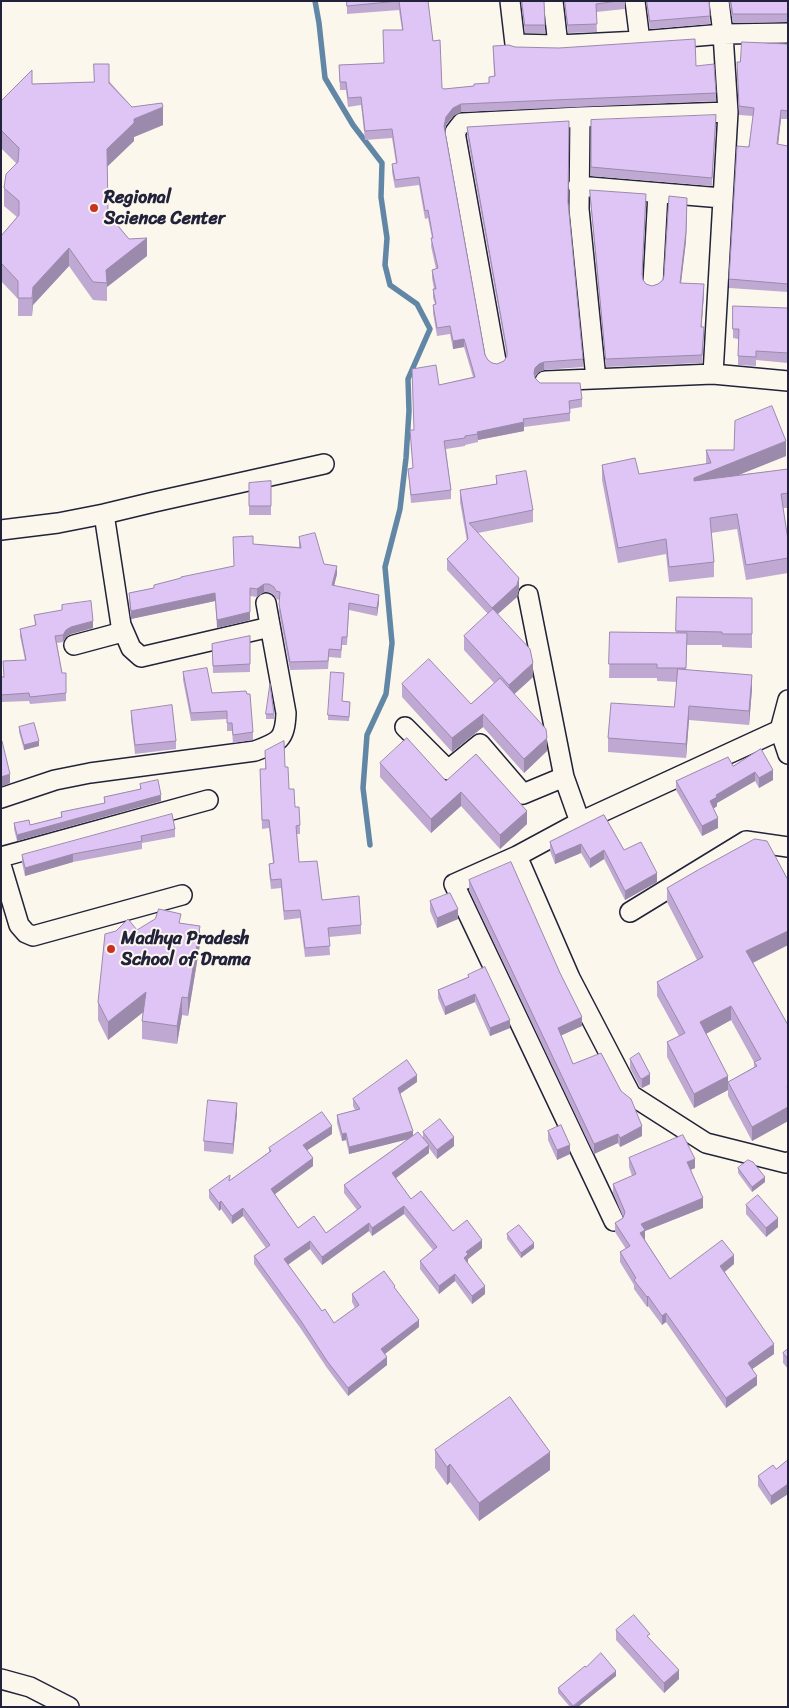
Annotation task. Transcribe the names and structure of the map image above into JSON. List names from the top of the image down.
{
  "places": ["Regional Science Center", "Madhya Pradesh School of Drama"]
}
